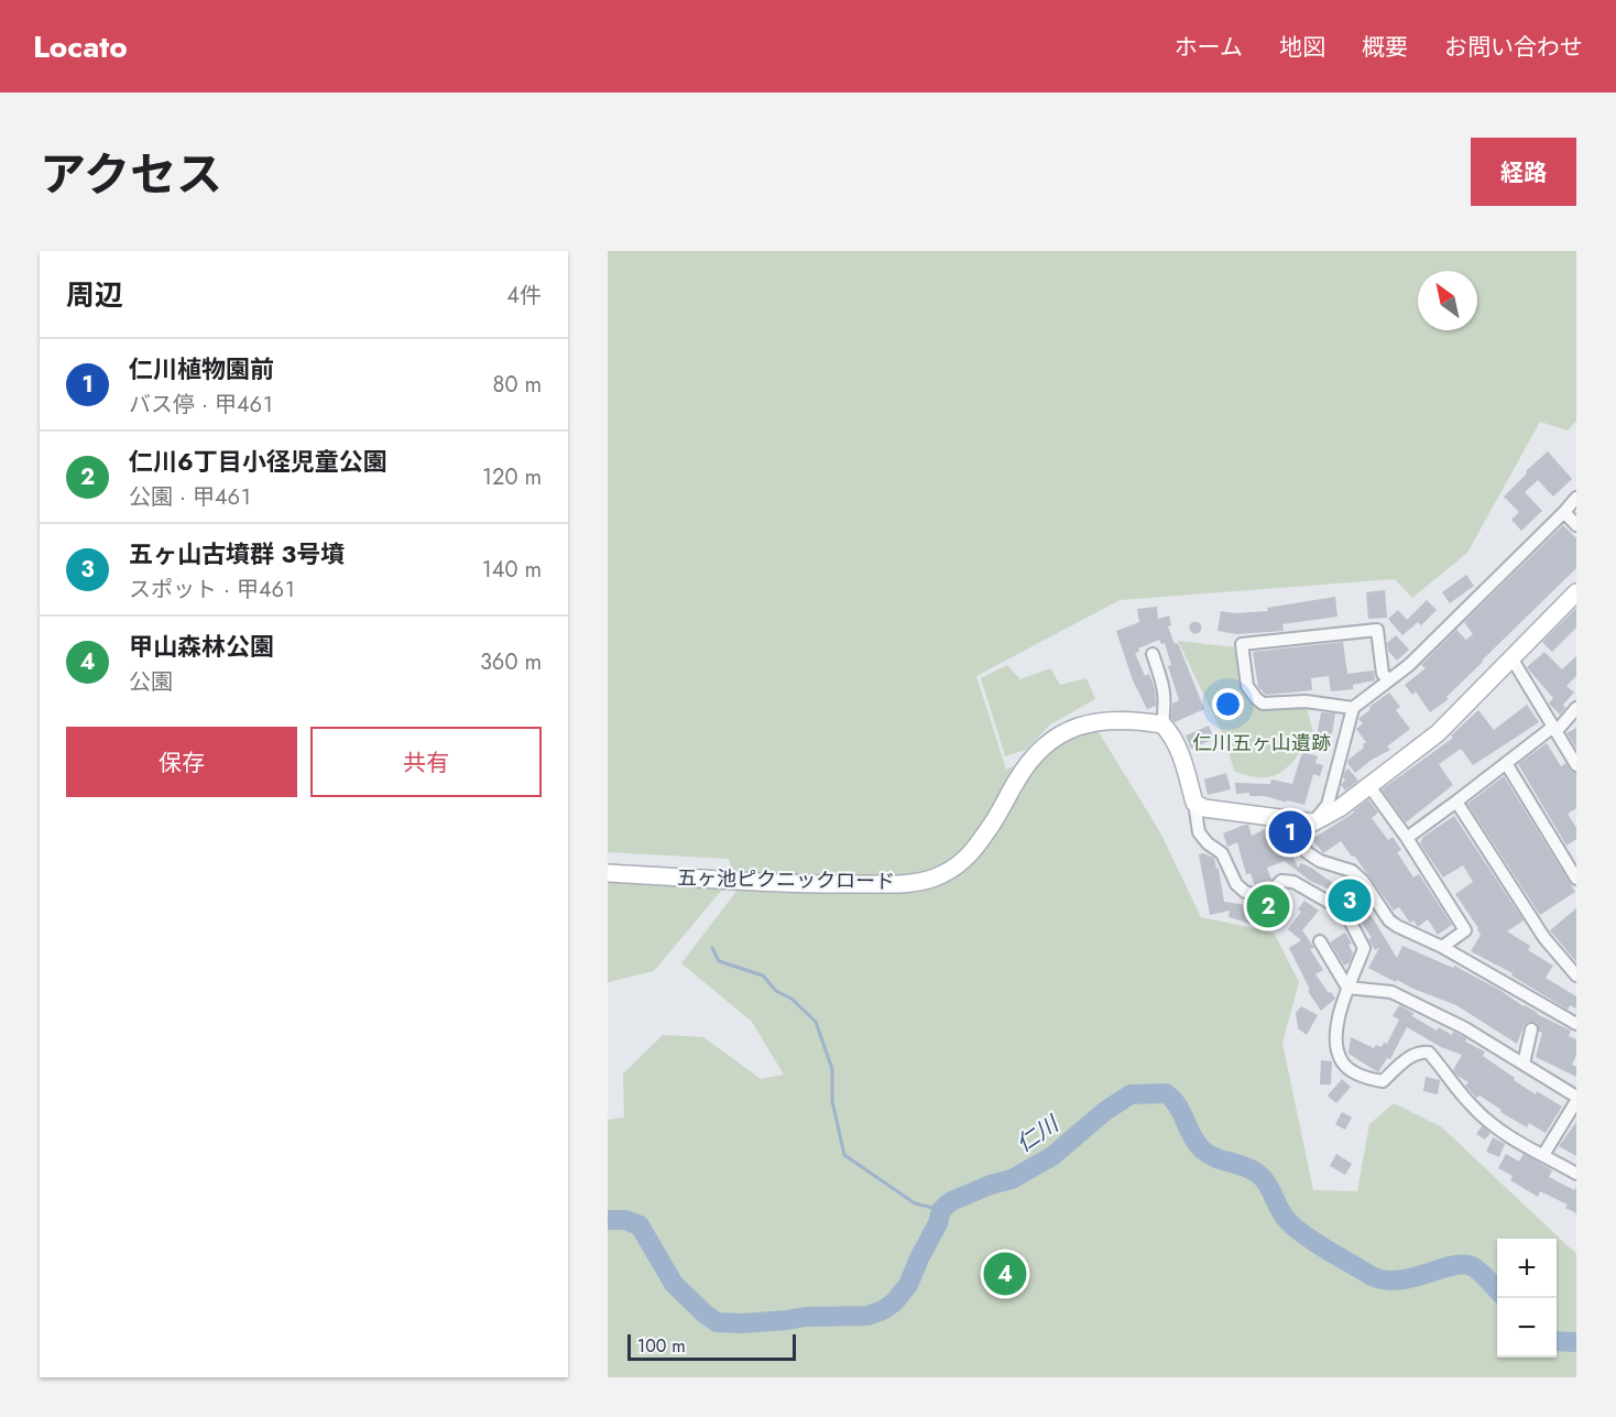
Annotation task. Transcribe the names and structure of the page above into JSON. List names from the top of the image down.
{
  "streets": {
    "street": ["五ヶ池ピクニックロード"]
  },
  "water": ["仁川"],
  "parks": ["仁川五ヶ山遺跡"],
  "scale_bar": "100 m",
  "north": "top left",
  "page": {
    "header": "Locato",
    "nav": [
      "ホーム",
      "地図",
      "概要",
      "お問い合わせ"
    ],
    "title": "アクセス",
    "buttons": [
      "経路",
      ["保存", "共有"]
    ],
    "heading": ["周辺", "4件"],
    "list": [
      {
        "mark": "1",
        "name": "仁川植物園前",
        "note": "バス停 · 甲４６１",
        "value": "80 m"
      },
      {
        "mark": "2",
        "name": "仁川6丁目小径児童公園",
        "note": "公園 · 甲４６１",
        "value": "120 m"
      },
      {
        "mark": "3",
        "name": "五ヶ山古墳群 3号墳",
        "note": "スポット · 甲４６１",
        "value": "140 m"
      },
      {
        "mark": "4",
        "name": "甲山森林公園",
        "note": "公園",
        "value": "360 m"
      }
    ],
    "pins": [
      "1",
      "3",
      "2",
      "4"
    ],
    "map_buttons": ["+", "−"],
    "scale": "100 m"
  }
}
